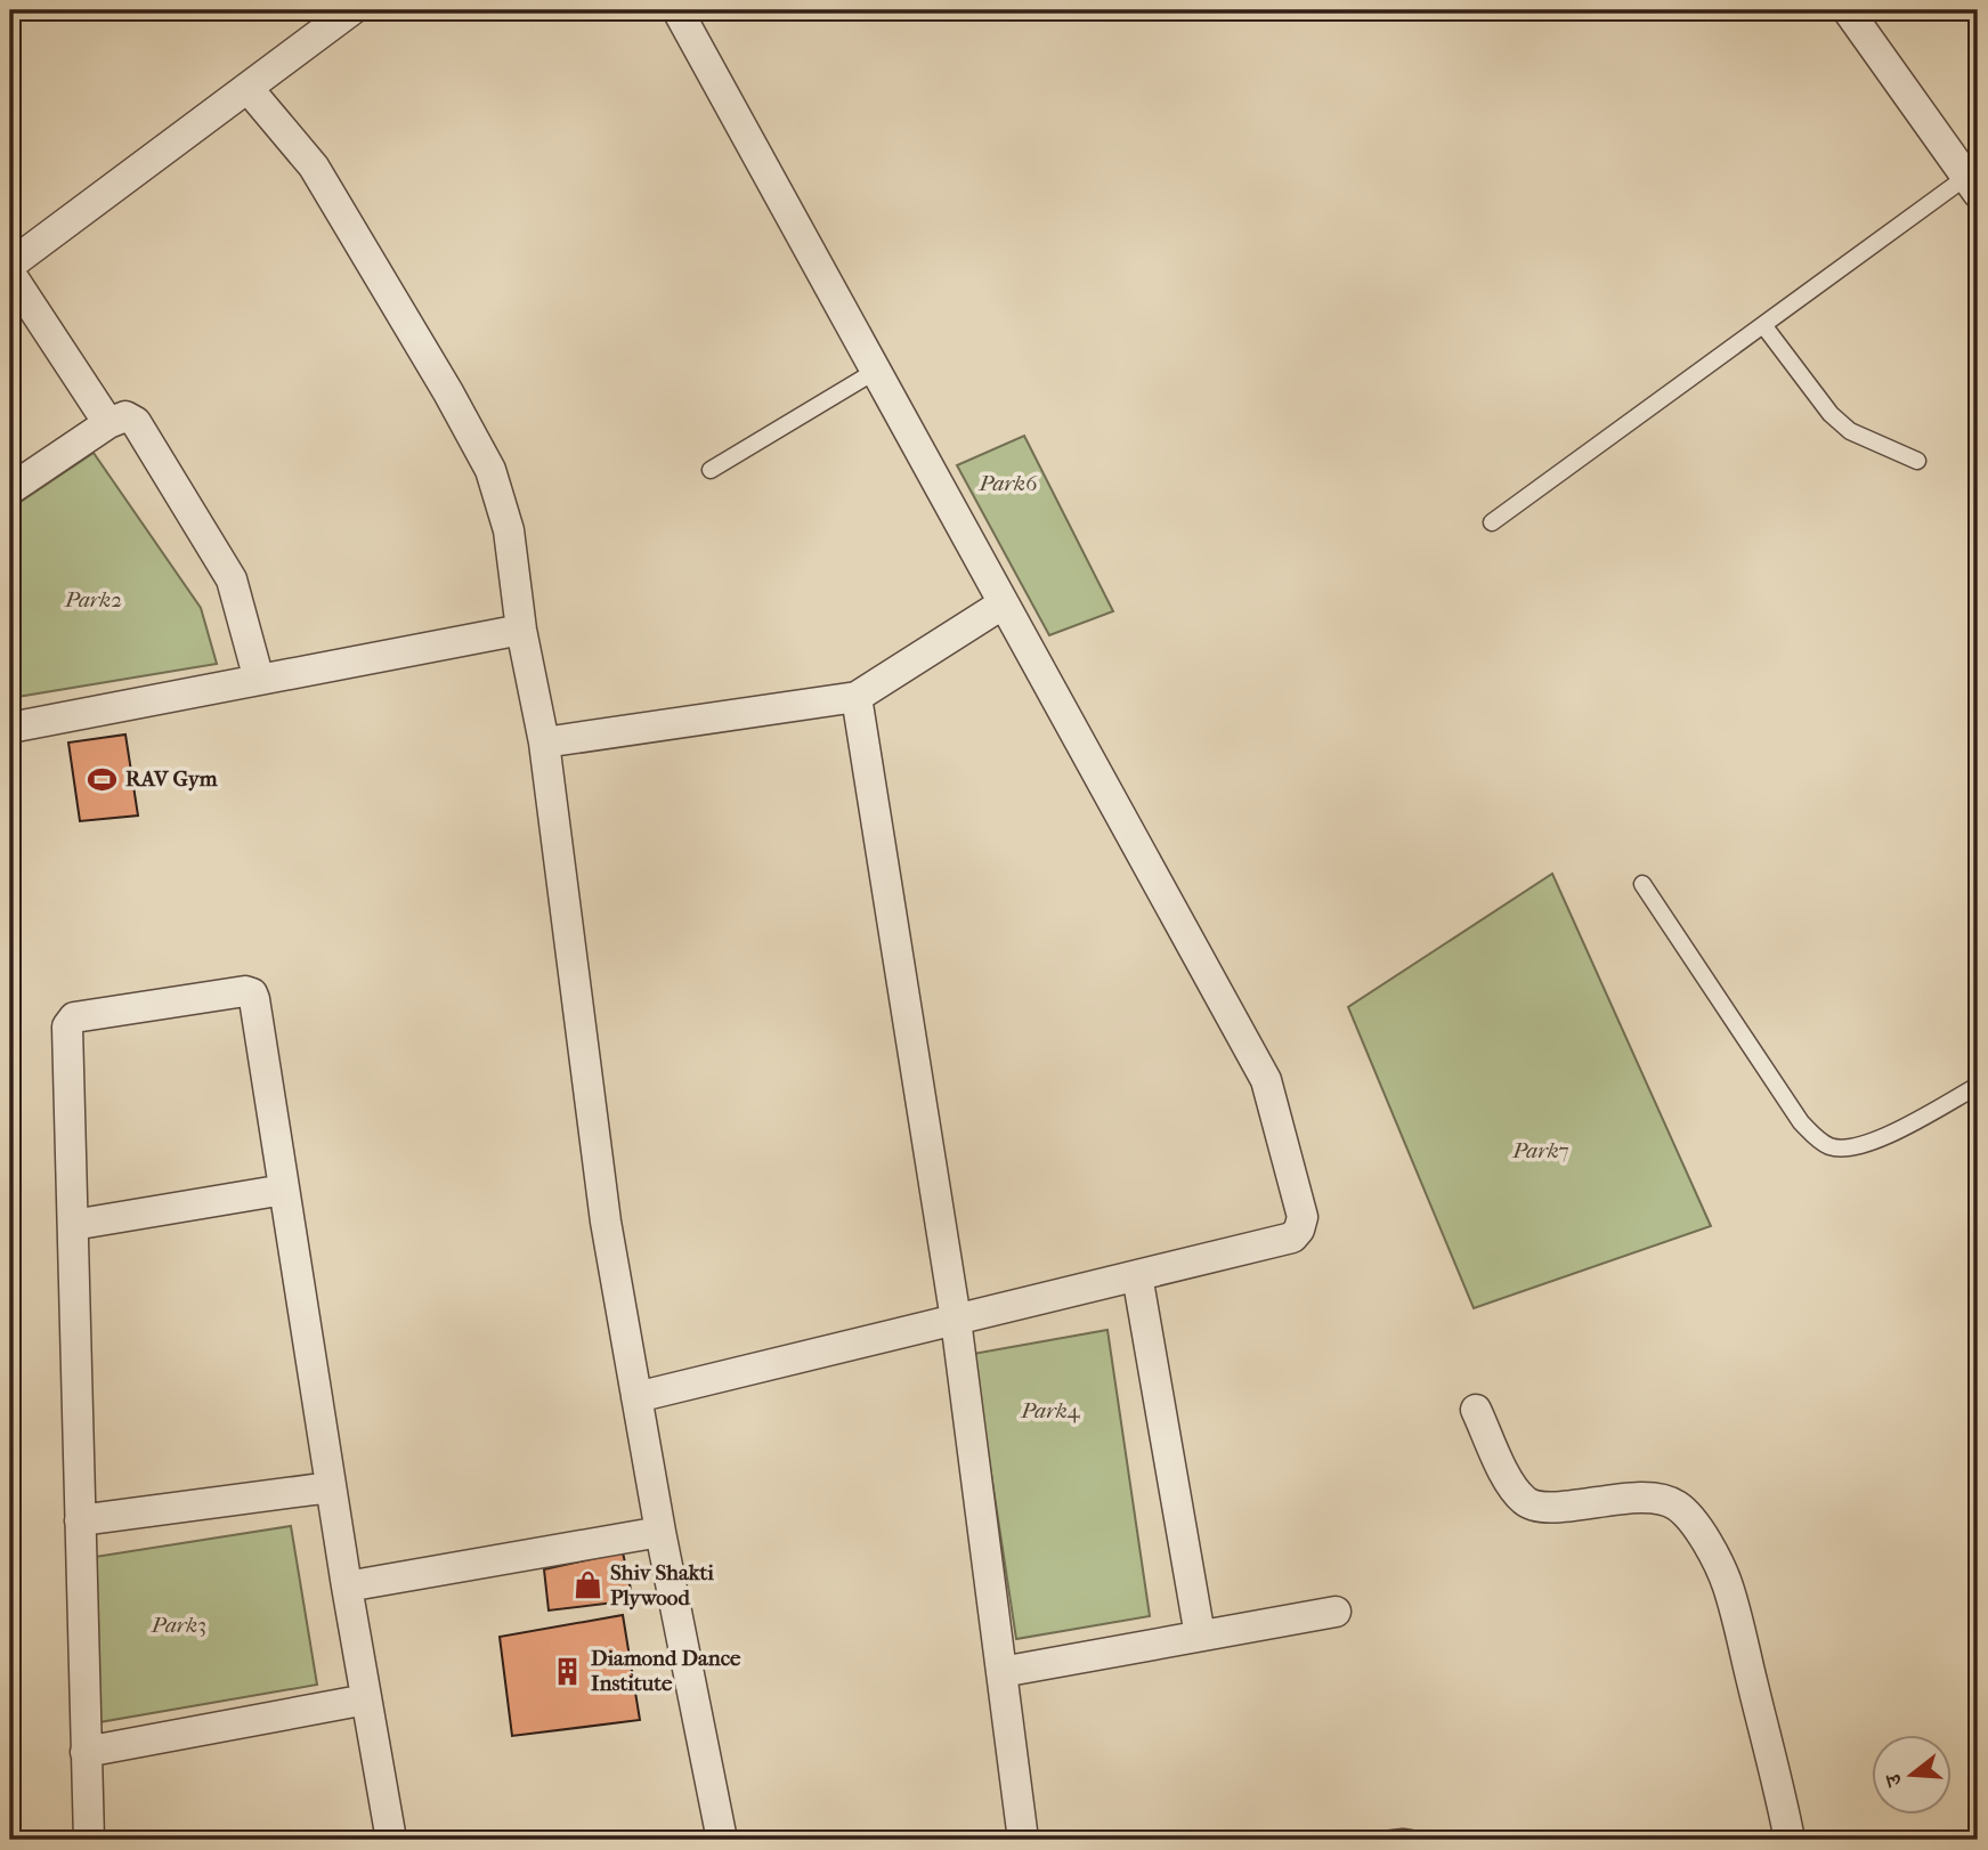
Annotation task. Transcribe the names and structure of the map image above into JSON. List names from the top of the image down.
{
  "parks": [
    "Park6",
    "Park2",
    "Park7",
    "Park4",
    "Park3"
  ],
  "places": {
    "sports": ["RAV Gym"],
    "shop": ["Shiv Shakti Plywood"],
    "building": ["Diamond Dance Institute"]
  },
  "north": "left"
}
